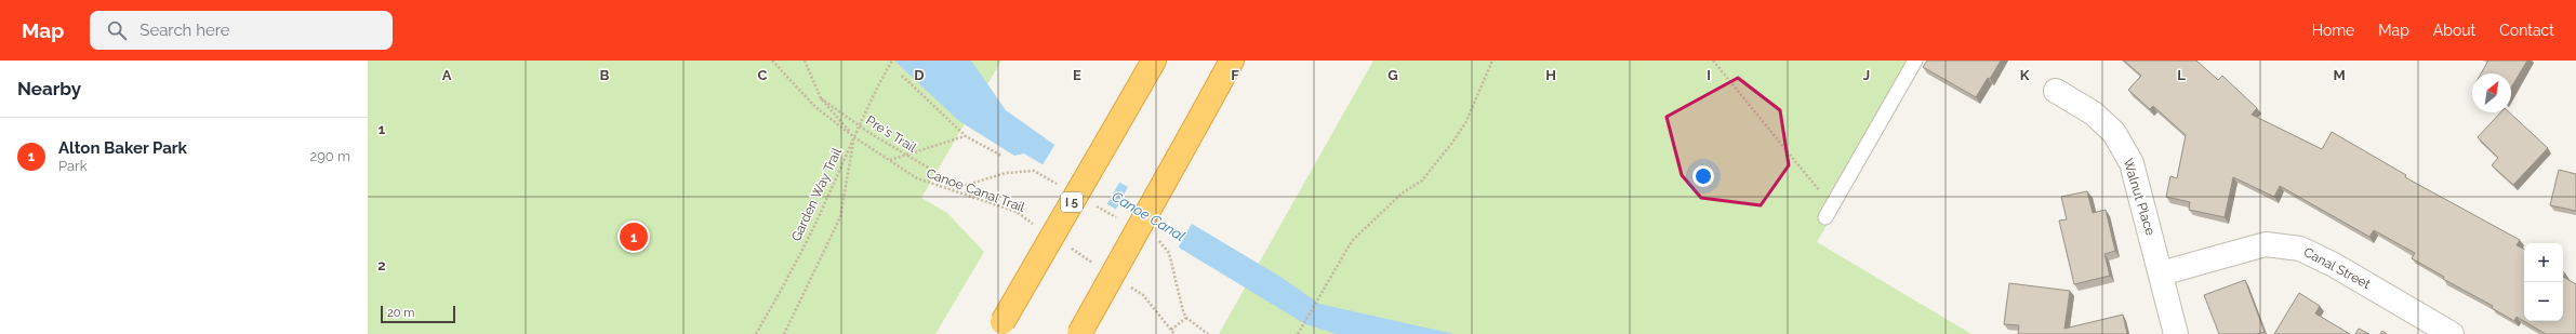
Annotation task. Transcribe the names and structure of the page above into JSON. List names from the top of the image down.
{
  "streets": {
    "highway": ["I 5"],
    "street": ["Walnut Place", "Canal Street"],
    "path": ["Pre's Trail", "Canoe Canal Trail", "Garden Way Trail"]
  },
  "crossings": [
    ["Pre's Trail", "Canoe Canal Trail"],
    ["Pre's Trail", "Garden Way Trail"],
    ["Canoe Canal Trail", "Garden Way Trail"],
    ["Walnut Place", "Canal Street"]
  ],
  "water": ["Canoe Canal"],
  "scale_bar": "20 m",
  "north": "top right",
  "page": {
    "header": "Map",
    "search": "Search here",
    "nav": [
      "Home",
      "Map",
      "About",
      "Contact"
    ],
    "heading": "Nearby",
    "list": [
      {
        "mark": "1",
        "name": "Alton Baker Park",
        "note": "Park",
        "value": "290 m"
      }
    ],
    "pins": "1",
    "map_buttons": ["+", "−"],
    "scale": "20 m"
  },
  "grid": {
    "columns": [
      "A",
      "B",
      "C",
      "D",
      "E",
      "F",
      "G",
      "H",
      "I",
      "J",
      "K",
      "L",
      "M"
    ],
    "rows": ["1", "2"]
  }
}
